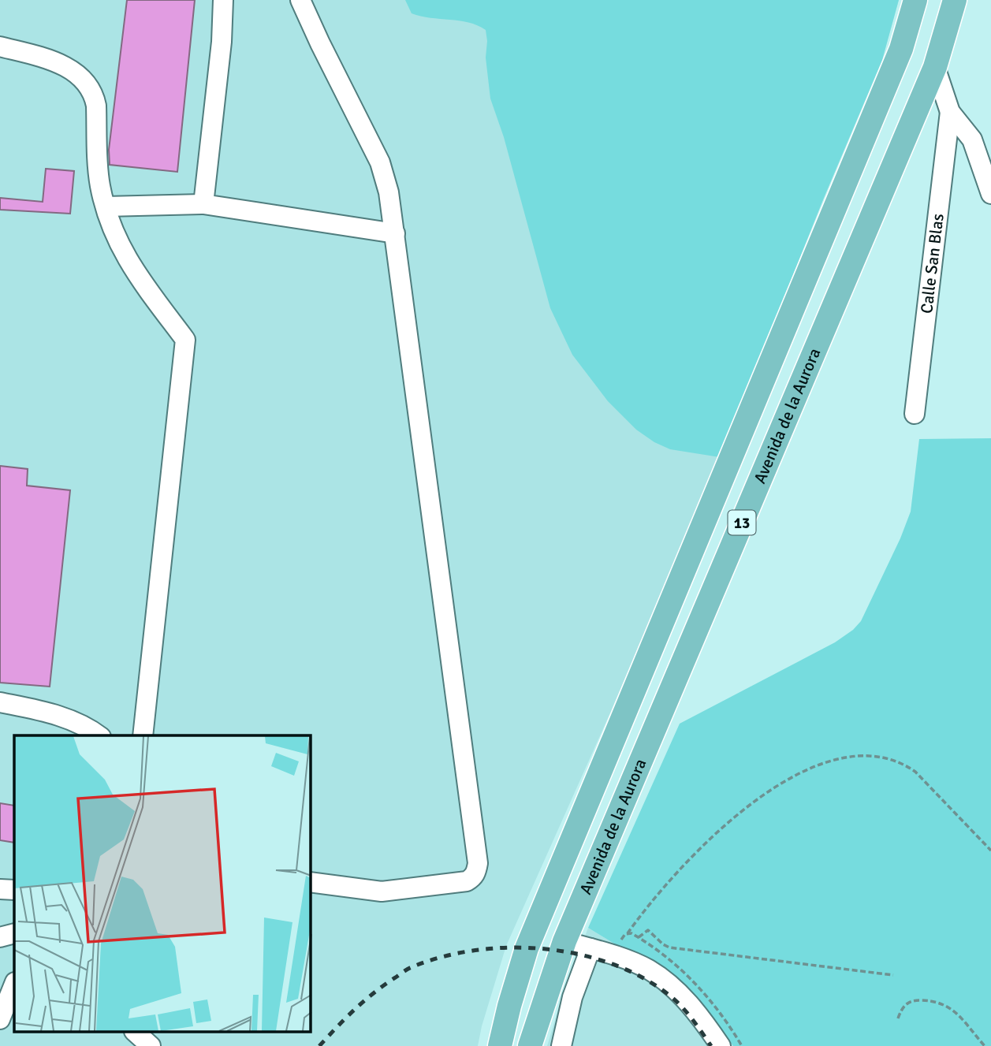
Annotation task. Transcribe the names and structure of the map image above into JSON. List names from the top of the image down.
{
  "streets": {
    "main road": ["Avenida de la Aurora", "13"],
    "street": ["Calle San Blas"]
  }
}
